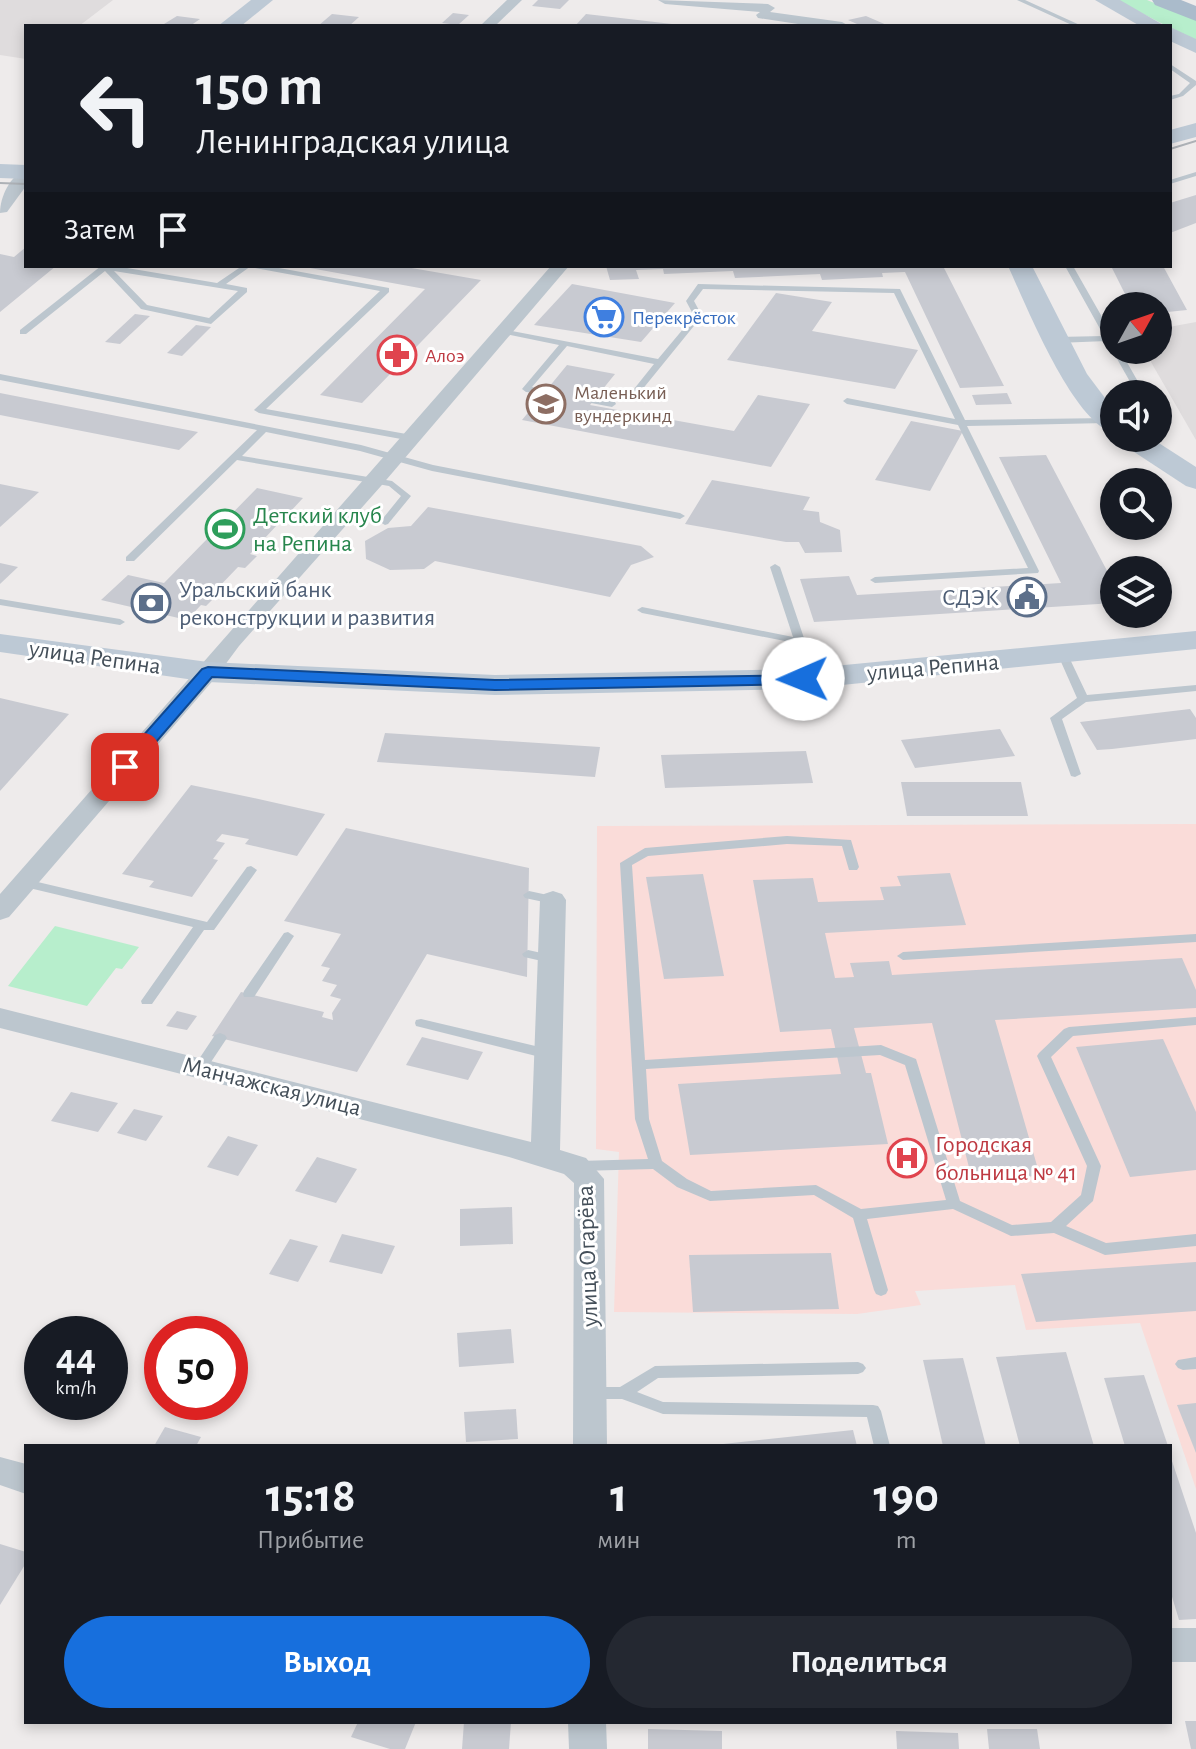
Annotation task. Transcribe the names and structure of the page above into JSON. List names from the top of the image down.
{
  "streets": {
    "main road": ["улица Репина"],
    "street": ["Манчажская улица", "улица Огарёва"]
  },
  "crossings": [
    ["Манчажская улица", "улица Огарёва"]
  ],
  "places": {
    "supermarket": ["Перекрёсток"],
    "pharmacy": ["Алоэ"],
    "school or university": ["Маленький вундеркинд"],
    "sports": ["Детский клуб на Репина"],
    "public building": ["СДЭК"],
    "bank": ["Уральский банк реконструкции и развития"],
    "hospital": ["Городская больница № 41"]
  },
  "north": "top right",
  "page": {
    "turn": ["150 m", "Ленинградская улица"],
    "then": "Затем",
    "speed": "44 km/h",
    "limit": "50",
    "eta": [
      "15:18",
      "Прибытие",
      "1",
      "мин",
      "190",
      "m"
    ],
    "buttons": ["Выход", "Поделиться"]
  }
}
